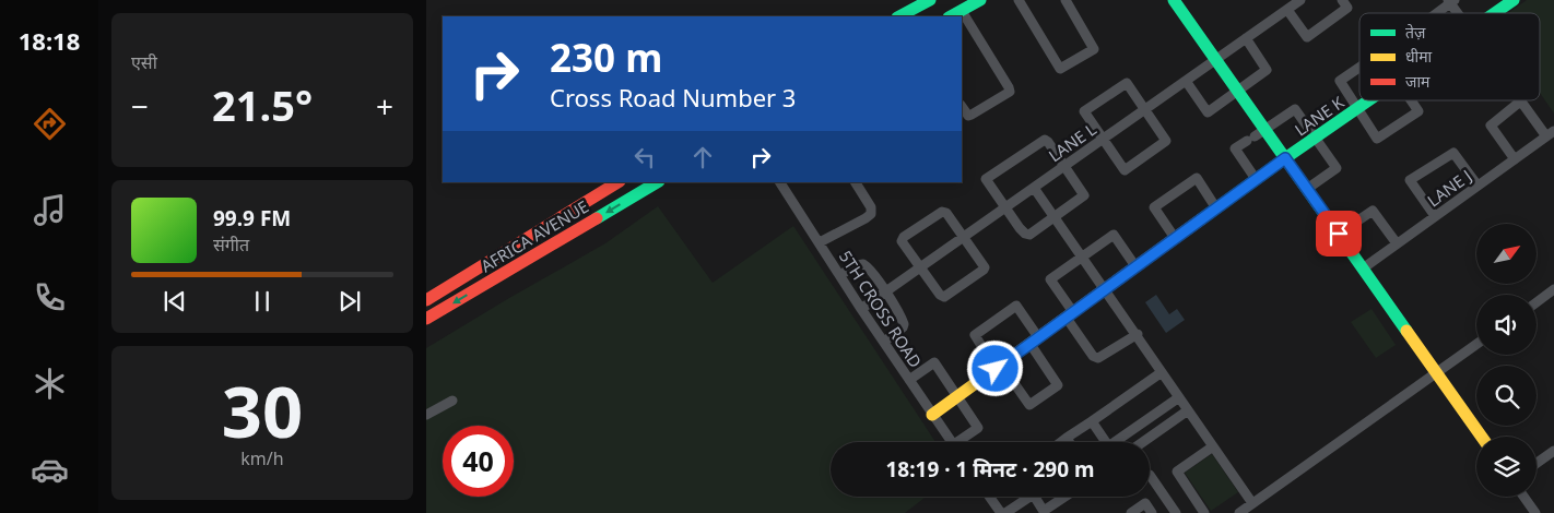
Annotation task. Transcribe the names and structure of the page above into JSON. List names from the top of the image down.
{
  "streets": {
    "street": [
      "LANE K",
      "LANE L",
      "LANE J",
      "AFRICA AVENUE",
      "5TH CROSS ROAD"
    ]
  },
  "crossings": [
    ["LANE K", "5TH CROSS ROAD"],
    ["LANE L", "5TH CROSS ROAD"]
  ],
  "legend": ["तेज़", "धीमा", "जाम"],
  "north": "top right",
  "page": {
    "tabs": "18:18",
    "tile": [
      "एसी",
      ["30", "km/h"]
    ],
    "turn": ["230 m", "Cross Road Number 3"],
    "heat": ["−", "21.5°", "+"],
    "song": ["99.9 FM", "संगीत"],
    "limit": "40",
    "trip": "18:19 · 1 मिनट · 290 m"
  }
}
